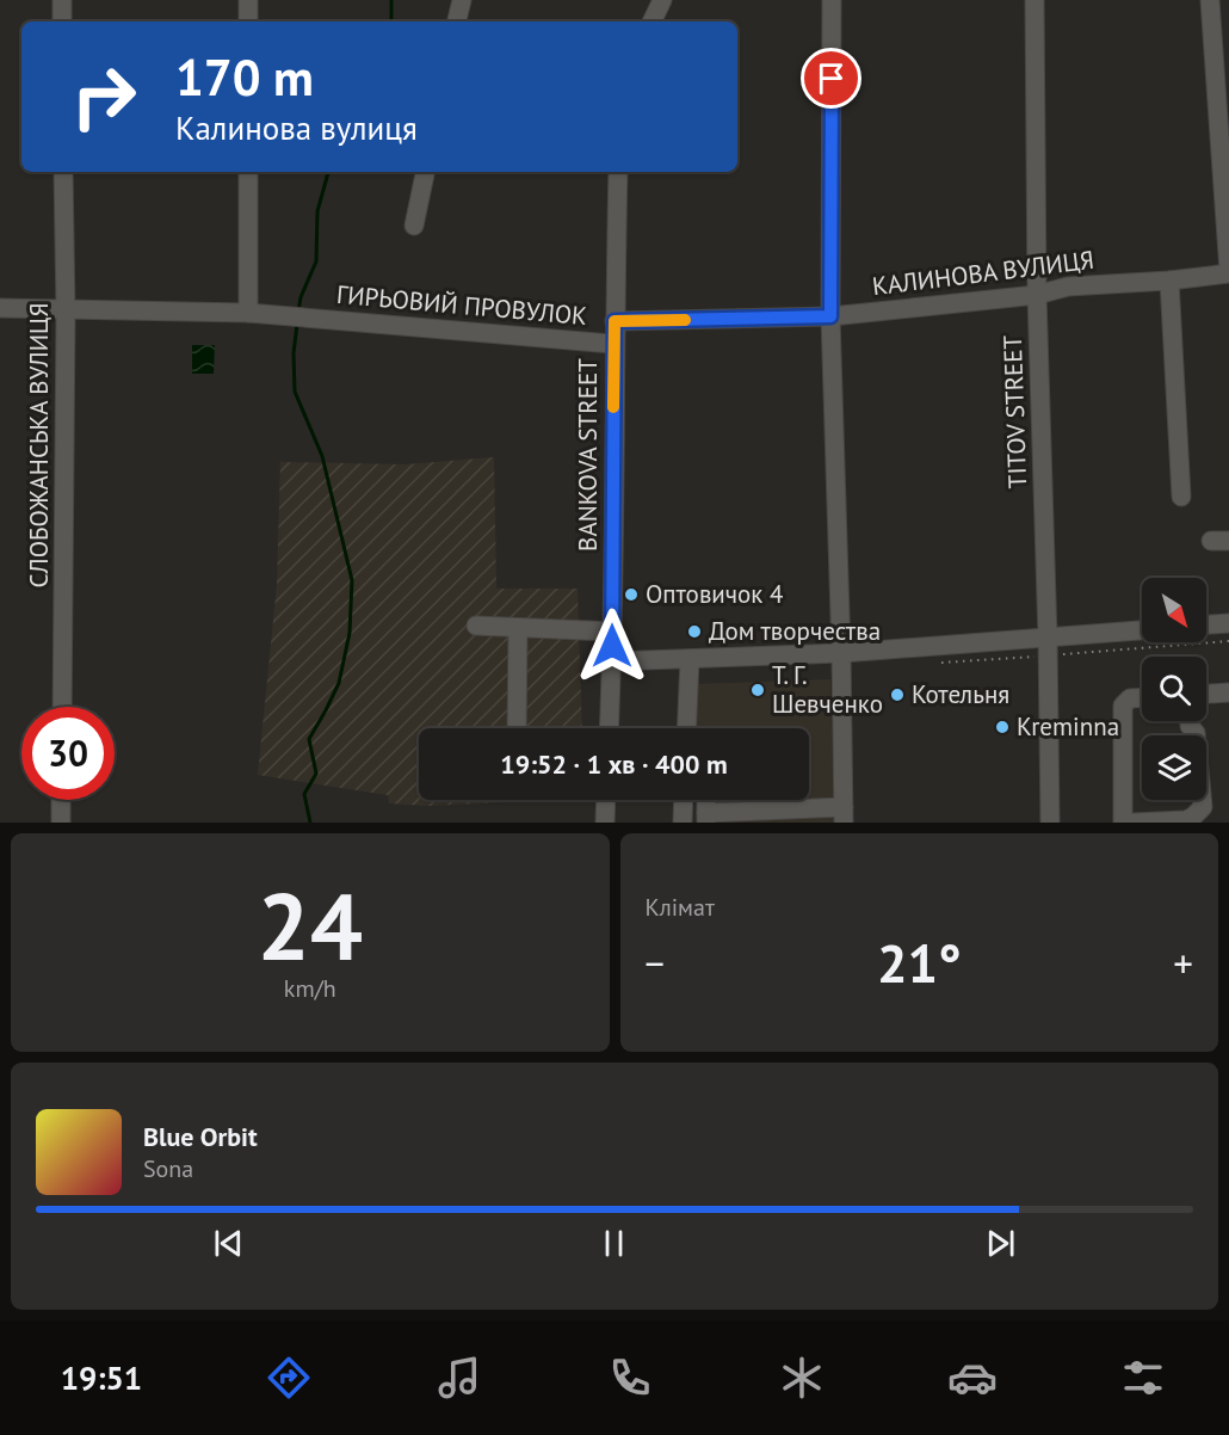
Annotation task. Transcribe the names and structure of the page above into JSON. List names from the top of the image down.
{
  "streets": {
    "street": [
      "КАЛИНОВА ВУЛИЦЯ",
      "ГИРЬОВИЙ ПРОВУЛОК",
      "TITOV STREET",
      "СЛОБОЖАНСЬКА ВУЛИЦЯ",
      "BANKOVA STREET"
    ]
  },
  "crossings": [
    ["КАЛИНОВА ВУЛИЦЯ", "TITOV STREET"],
    ["КАЛИНОВА ВУЛИЦЯ", "BANKOVA STREET"],
    ["ГИРЬОВИЙ ПРОВУЛОК", "СЛОБОЖАНСЬКА ВУЛИЦЯ"],
    ["ГИРЬОВИЙ ПРОВУЛОК", "BANKOVA STREET"]
  ],
  "places": [
    "Оптовичок 4",
    "Дом творчества",
    "Т. Г. Шевченко",
    "Котельня",
    "Kreminna"
  ],
  "north": "bottom right",
  "page": {
    "turn": ["170 m", "Калинова вулиця"],
    "limit": "30",
    "trip": "19:52 · 1 хв · 400 m",
    "tile": [
      ["24", "km/h"],
      "Клімат"
    ],
    "heat": ["−", "21°", "+"],
    "song": ["Blue Orbit", "Sona"],
    "tabs": "19:51"
  }
}
